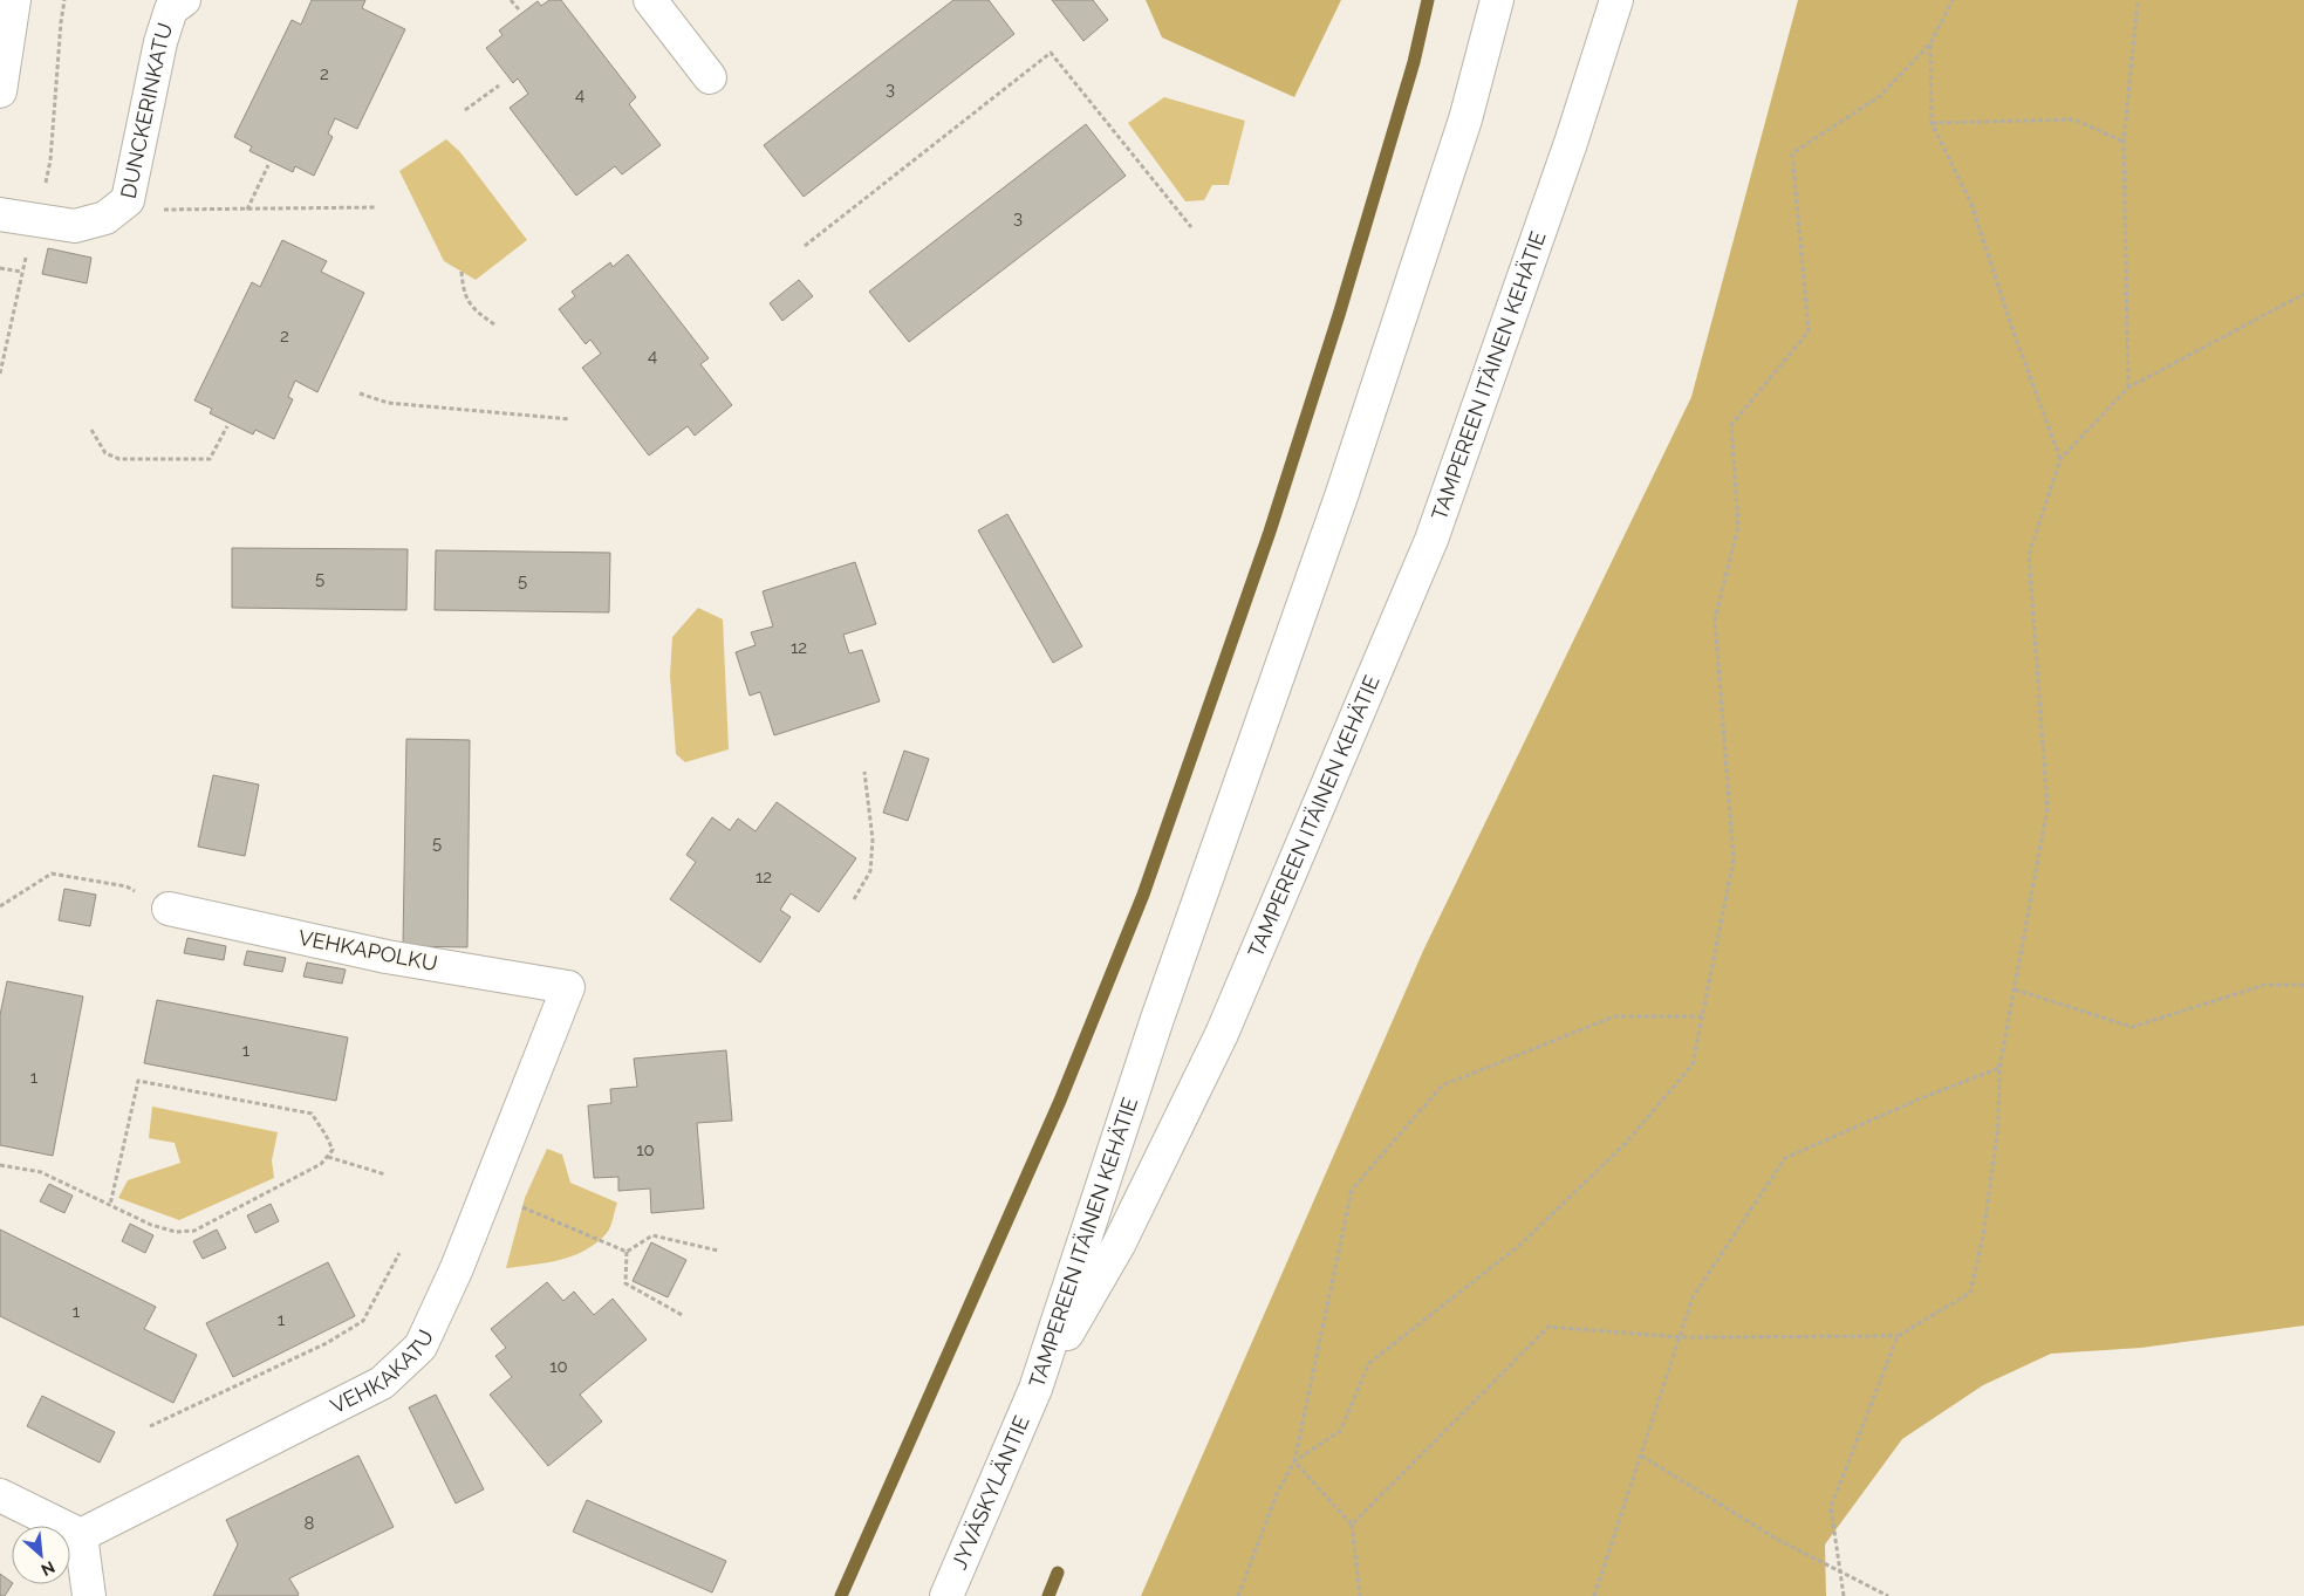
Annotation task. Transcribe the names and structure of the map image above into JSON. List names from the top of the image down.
{
  "streets": {
    "main road": [
      "DUNCKERINKATU",
      "TAMPEREEN ITÄINEN KEHÄTIE",
      "VEHKAPOLKU",
      "VEHKAKATU",
      "JYVÄSKYLÄNTIE"
    ]
  },
  "crossings": [
    ["TAMPEREEN ITÄINEN KEHÄTIE", "JYVÄSKYLÄNTIE"],
    ["VEHKAPOLKU", "VEHKAKATU"]
  ],
  "house_numbers": [
    "2",
    "3",
    "4",
    "3",
    "2",
    "4",
    "5",
    "5",
    "12",
    "5",
    "12",
    "1",
    "1",
    "10",
    "1",
    "1",
    "10",
    "8"
  ],
  "north": "bottom right"
}
